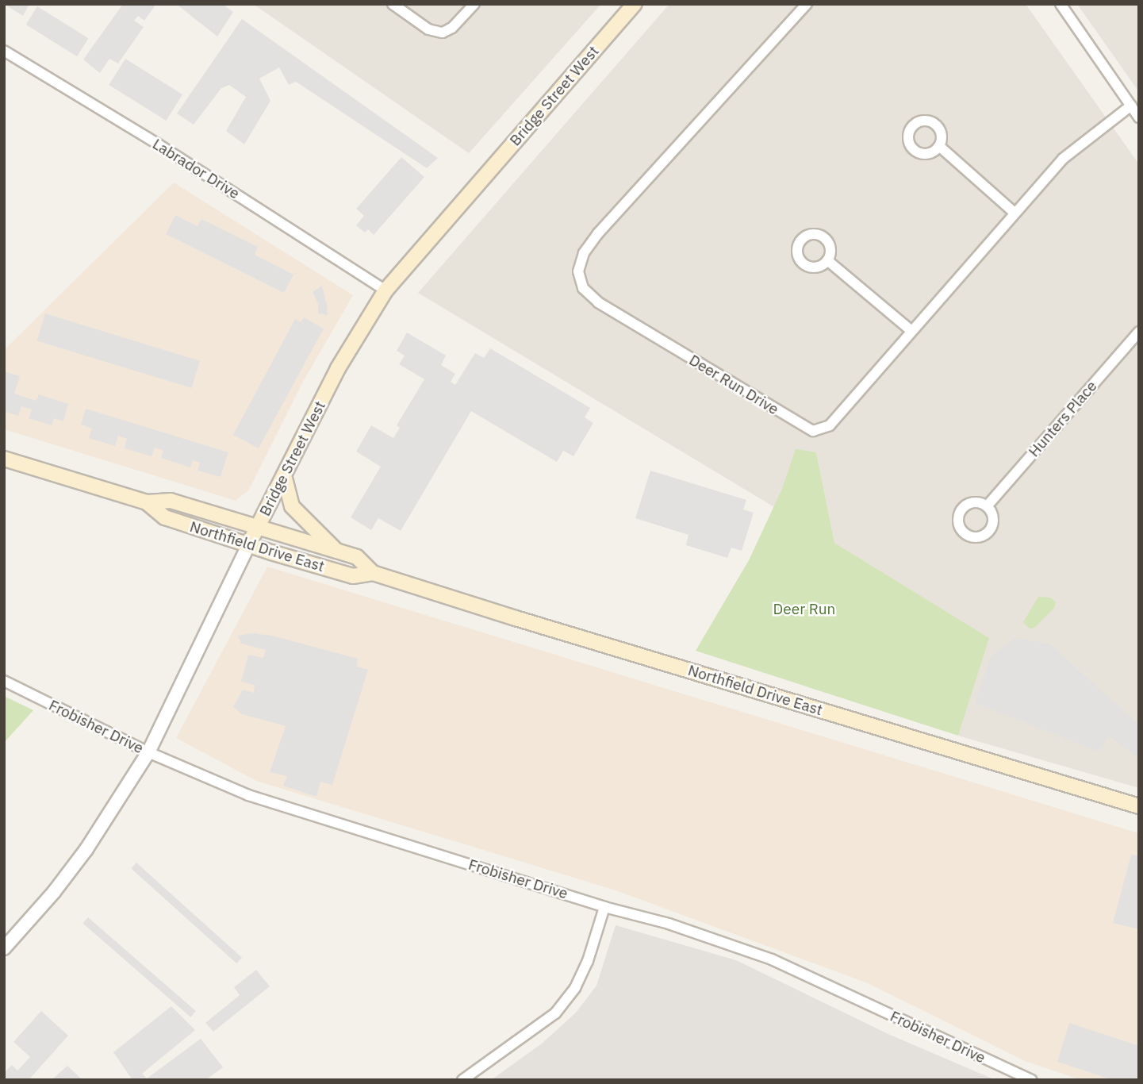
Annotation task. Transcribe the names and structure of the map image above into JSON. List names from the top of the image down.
{
  "streets": {
    "main road": ["Bridge Street West", "Northfield Drive East"],
    "street": [
      "Labrador Drive",
      "Deer Run Drive",
      "Hunters Place",
      "Frobisher Drive"
    ]
  },
  "crossings": [
    ["Bridge Street West", "Labrador Drive"],
    ["Bridge Street West", "Northfield Drive East"],
    ["Bridge Street West", "Frobisher Drive"]
  ],
  "parks": ["Deer Run"]
}
